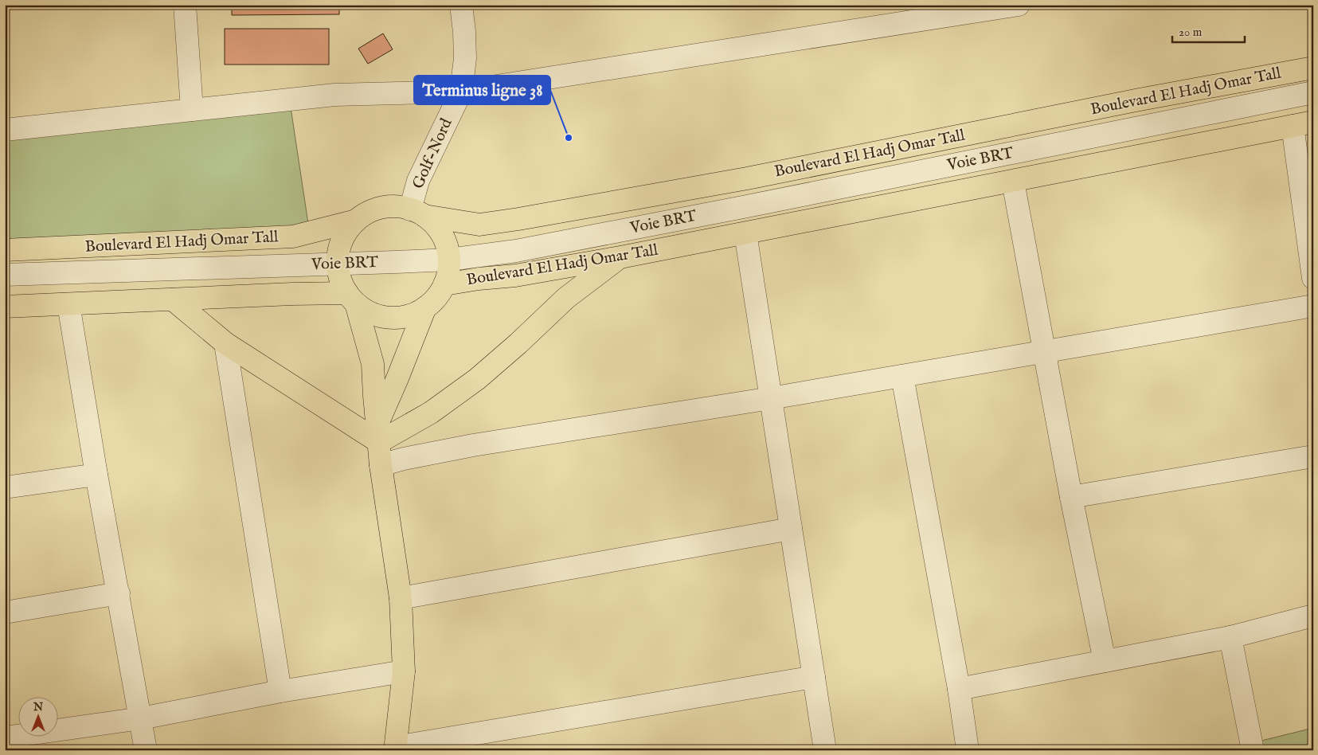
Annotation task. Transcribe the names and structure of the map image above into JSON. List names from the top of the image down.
{
  "streets": {
    "main road": ["Boulevard El Hadj Omar Tall"],
    "street": ["Golf-Nord", "Voie BRT"]
  },
  "crossings": [
    ["Boulevard El Hadj Omar Tall", "Golf-Nord"],
    ["Boulevard El Hadj Omar Tall", "Voie BRT"]
  ],
  "places": ["Terminus ligne 38"],
  "scale_bar": "20 m",
  "north": "top"
}
